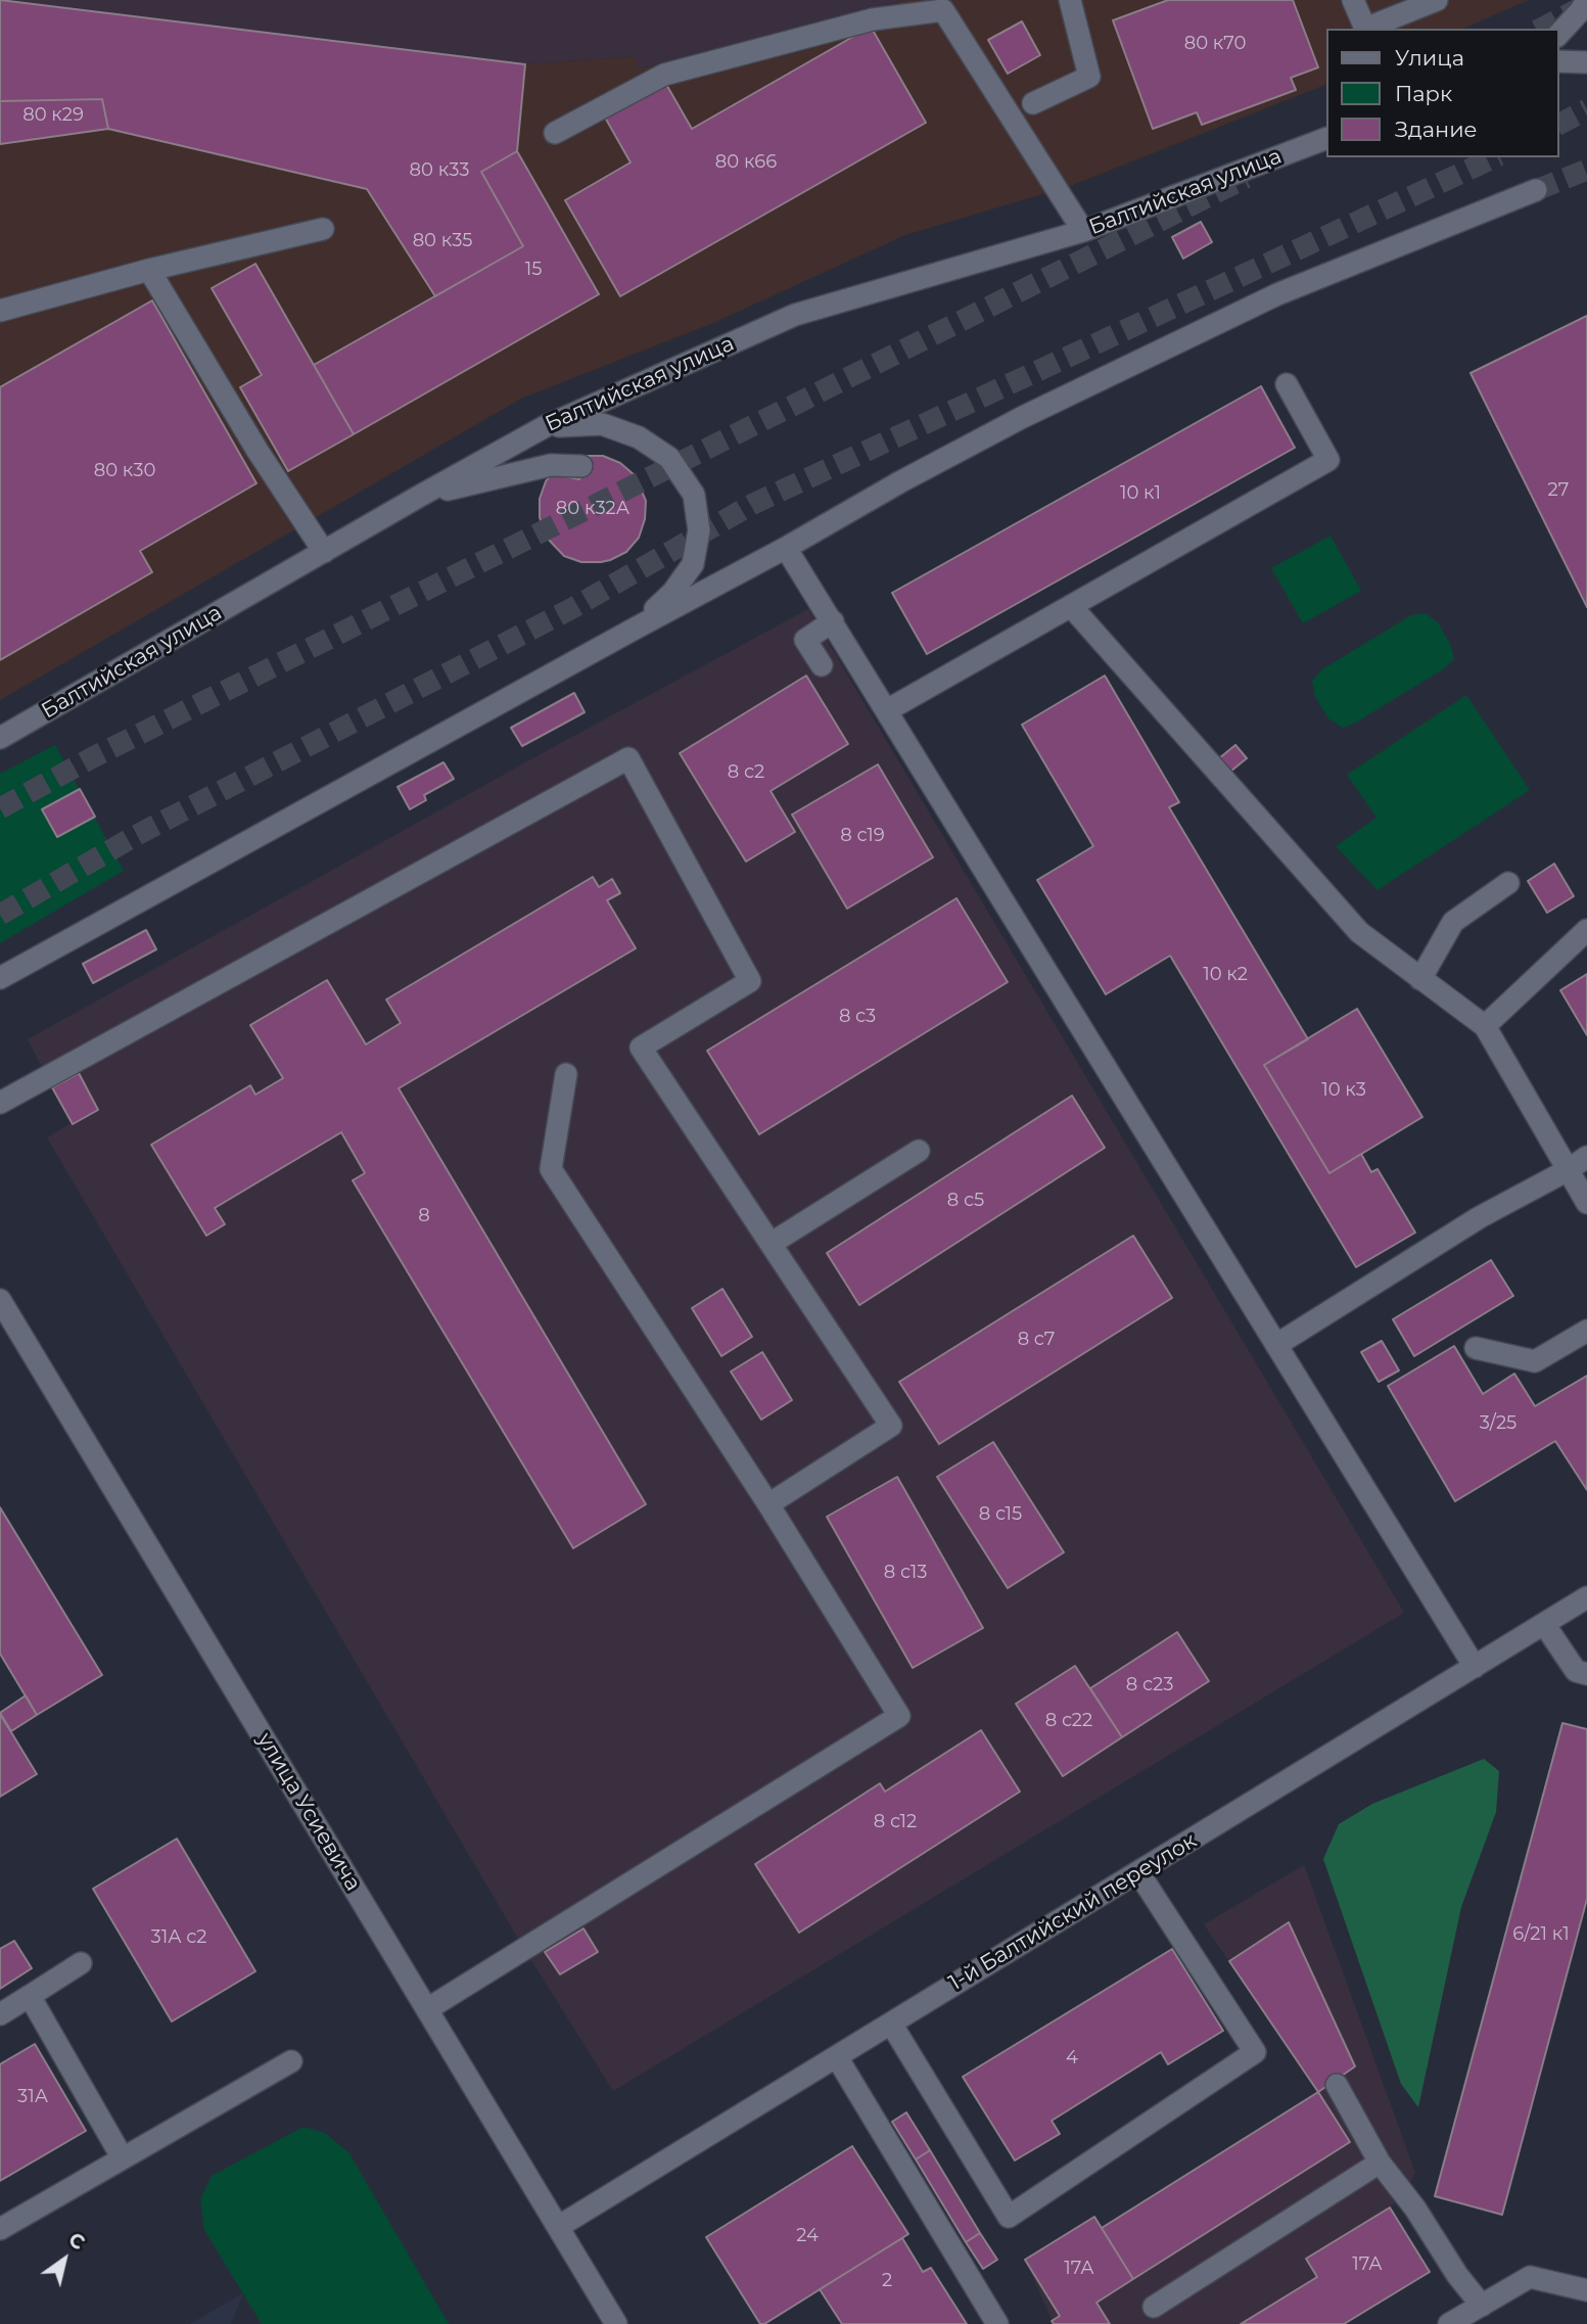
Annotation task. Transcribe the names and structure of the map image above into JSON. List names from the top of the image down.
{
  "streets": {
    "street": ["Балтийская улица", "улица Усиевича", "1-й Балтийский переулок"]
  },
  "crossings": [
    ["улица Усиевича", "1-й Балтийский переулок"]
  ],
  "house_numbers": [
    "80 к70",
    "80 к29",
    "80 к66",
    "80 к33",
    "80 к35",
    "15",
    "80 к30",
    "27",
    "10 к1",
    "80 к32А",
    "8 с2",
    "8 с19",
    "10 к2",
    "8 с3",
    "10 к3",
    "8 с5",
    "8",
    "8 с7",
    "3/25",
    "8 с15",
    "8 с13",
    "8 с23",
    "8 с22",
    "8 с12",
    "6/21 к1",
    "31А с2",
    "4",
    "31А",
    "24",
    "17А",
    "17А",
    "2"
  ],
  "legend": ["Улица", "Парк", "Здание"],
  "north": "top right"
}
